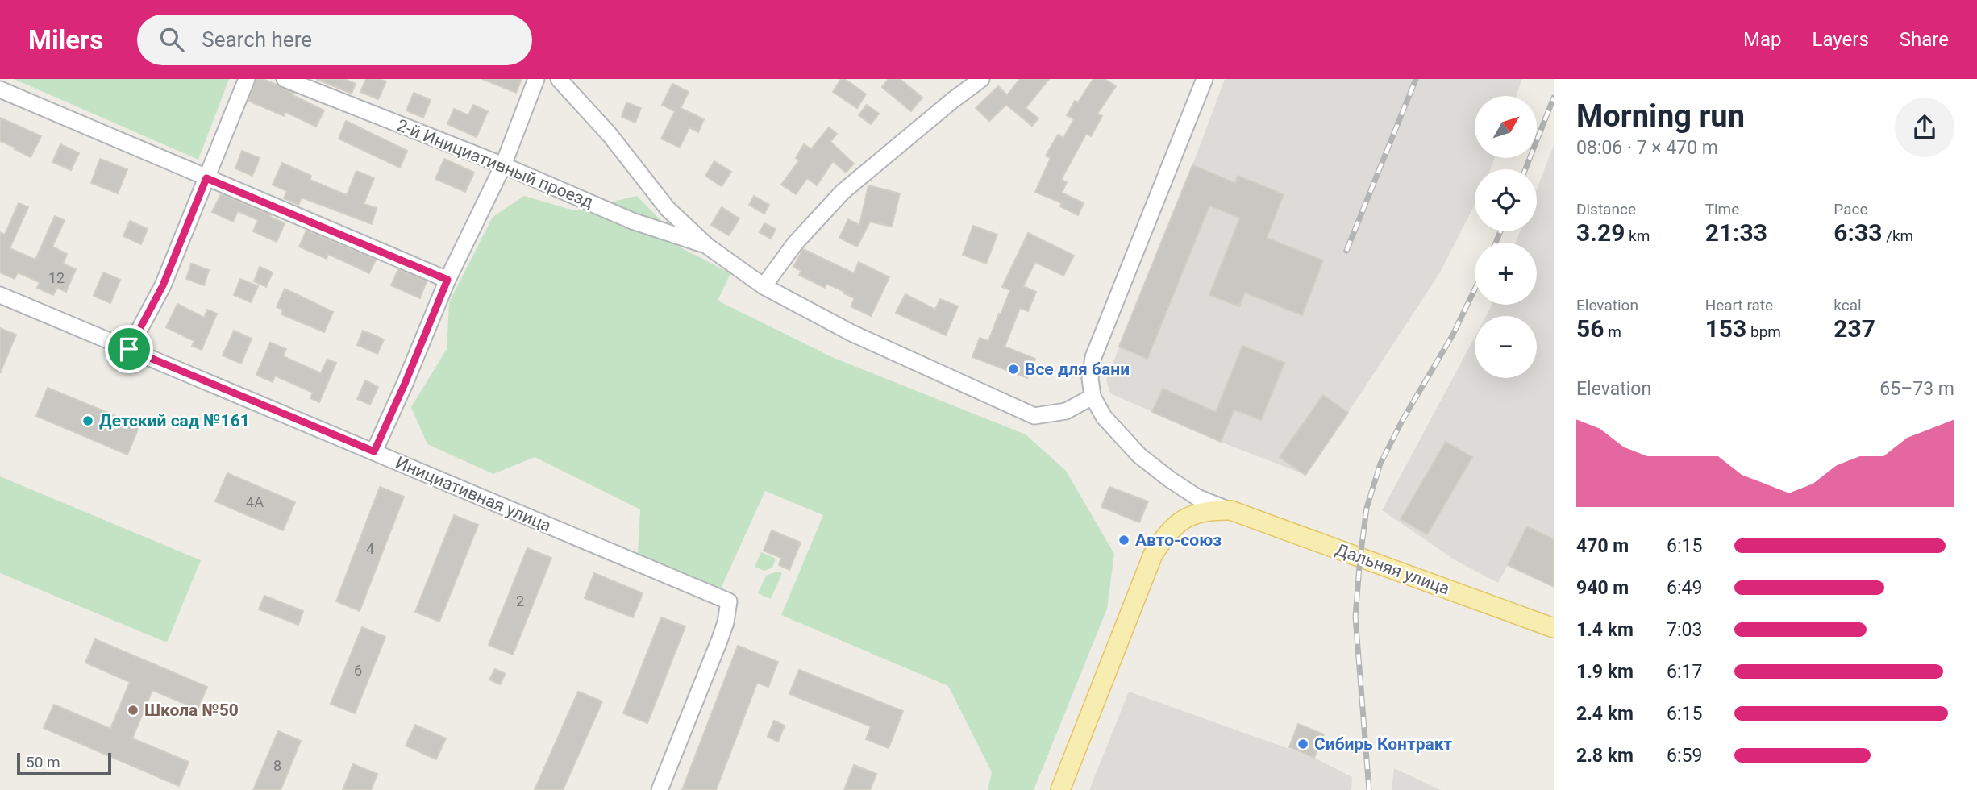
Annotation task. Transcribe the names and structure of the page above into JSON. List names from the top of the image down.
{
  "streets": {
    "main road": ["Дальняя улица"],
    "street": ["2-й Инициативный проезд", "Инициативная улица"]
  },
  "places": [
    "Все для бани",
    "Детский сад №161",
    "Авто-союз",
    "Школа №50",
    "Сибирь Контракт"
  ],
  "house_numbers": [
    "12",
    "4А",
    "4",
    "2",
    "6",
    "8"
  ],
  "scale_bar": "50 m",
  "north": "top right",
  "page": {
    "header": "Milers",
    "search": "Search here",
    "nav": ["Map", "Layers", "Share"],
    "heading": ["Morning run", "08:06 · 7 × 470 m"],
    "map_buttons": ["+", "−"],
    "stats": [
      ["Distance", "3.29 km"],
      ["Time", "21:33"],
      ["Pace", "6:33 /km"],
      ["Elevation", "56 m"],
      ["Heart rate", "153 bpm"],
      ["kcal", "237"]
    ],
    "chart": ["Elevation", "65–73 m"],
    "list": [
      {
        "name": "470 m",
        "note": "6:15"
      },
      {
        "name": "940 m",
        "note": "6:49"
      },
      {
        "name": "1.4 km",
        "note": "7:03"
      },
      {
        "name": "1.9 km",
        "note": "6:17"
      },
      {
        "name": "2.4 km",
        "note": "6:15"
      },
      {
        "name": "2.8 km",
        "note": "6:59"
      }
    ],
    "scale": "50 m"
  }
}
